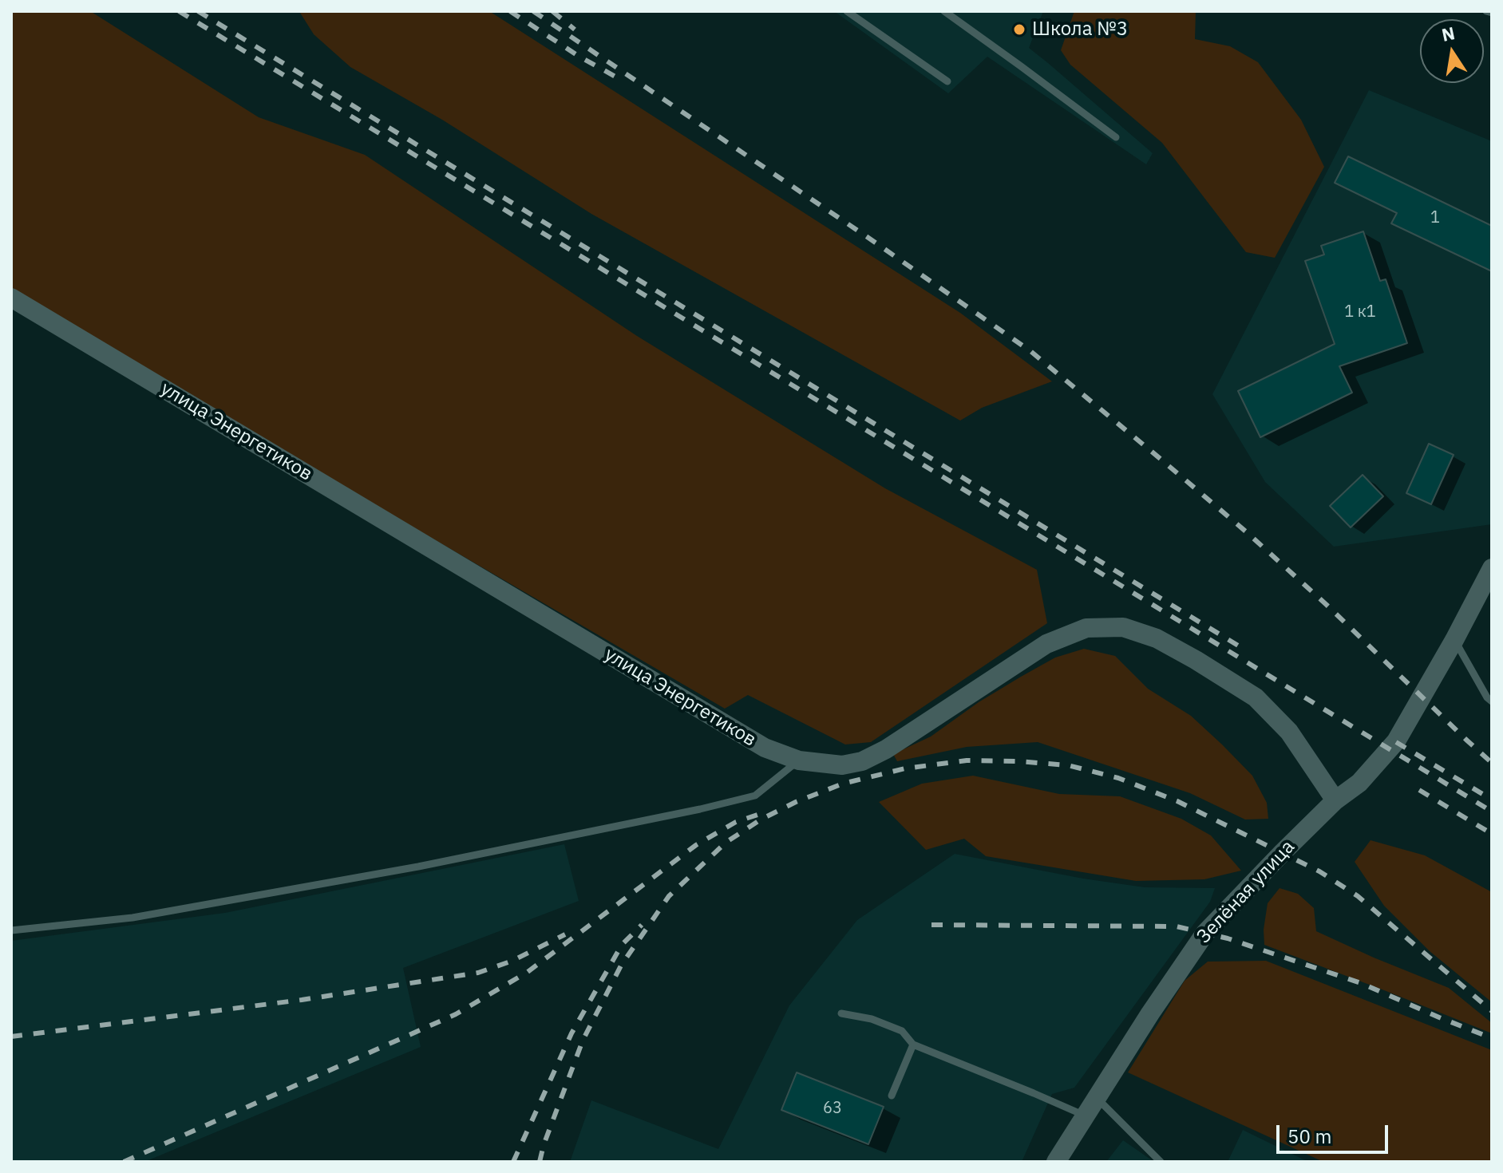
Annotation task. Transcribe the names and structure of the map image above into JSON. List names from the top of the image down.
{
  "streets": {
    "street": ["улица Энергетиков", "Зелёная улица"]
  },
  "crossings": [
    ["улица Энергетиков", "Зелёная улица"]
  ],
  "places": ["Школа №3"],
  "house_numbers": ["1", "1 к1", "63"],
  "scale_bar": "50 m",
  "north": "top"
}
